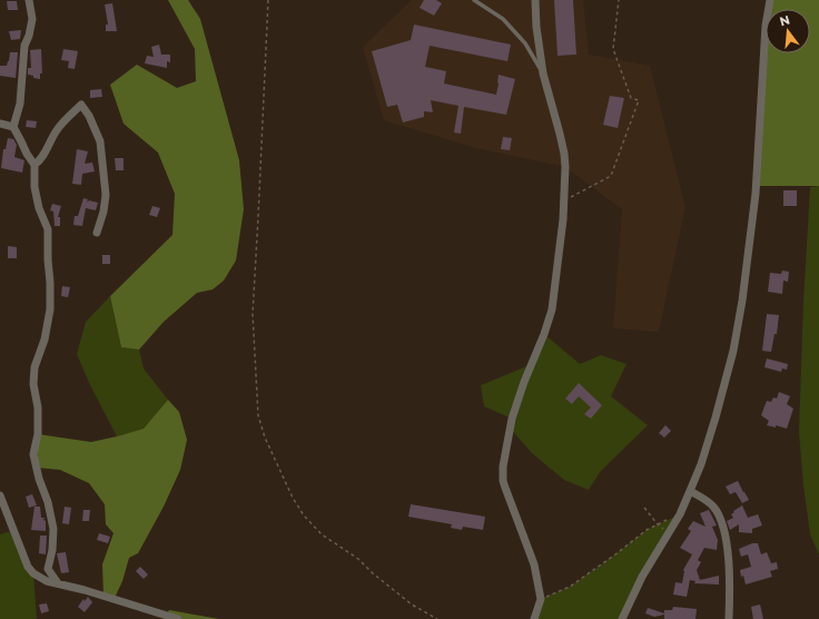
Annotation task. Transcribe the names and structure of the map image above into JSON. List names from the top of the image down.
{
  "north": "top"
}
